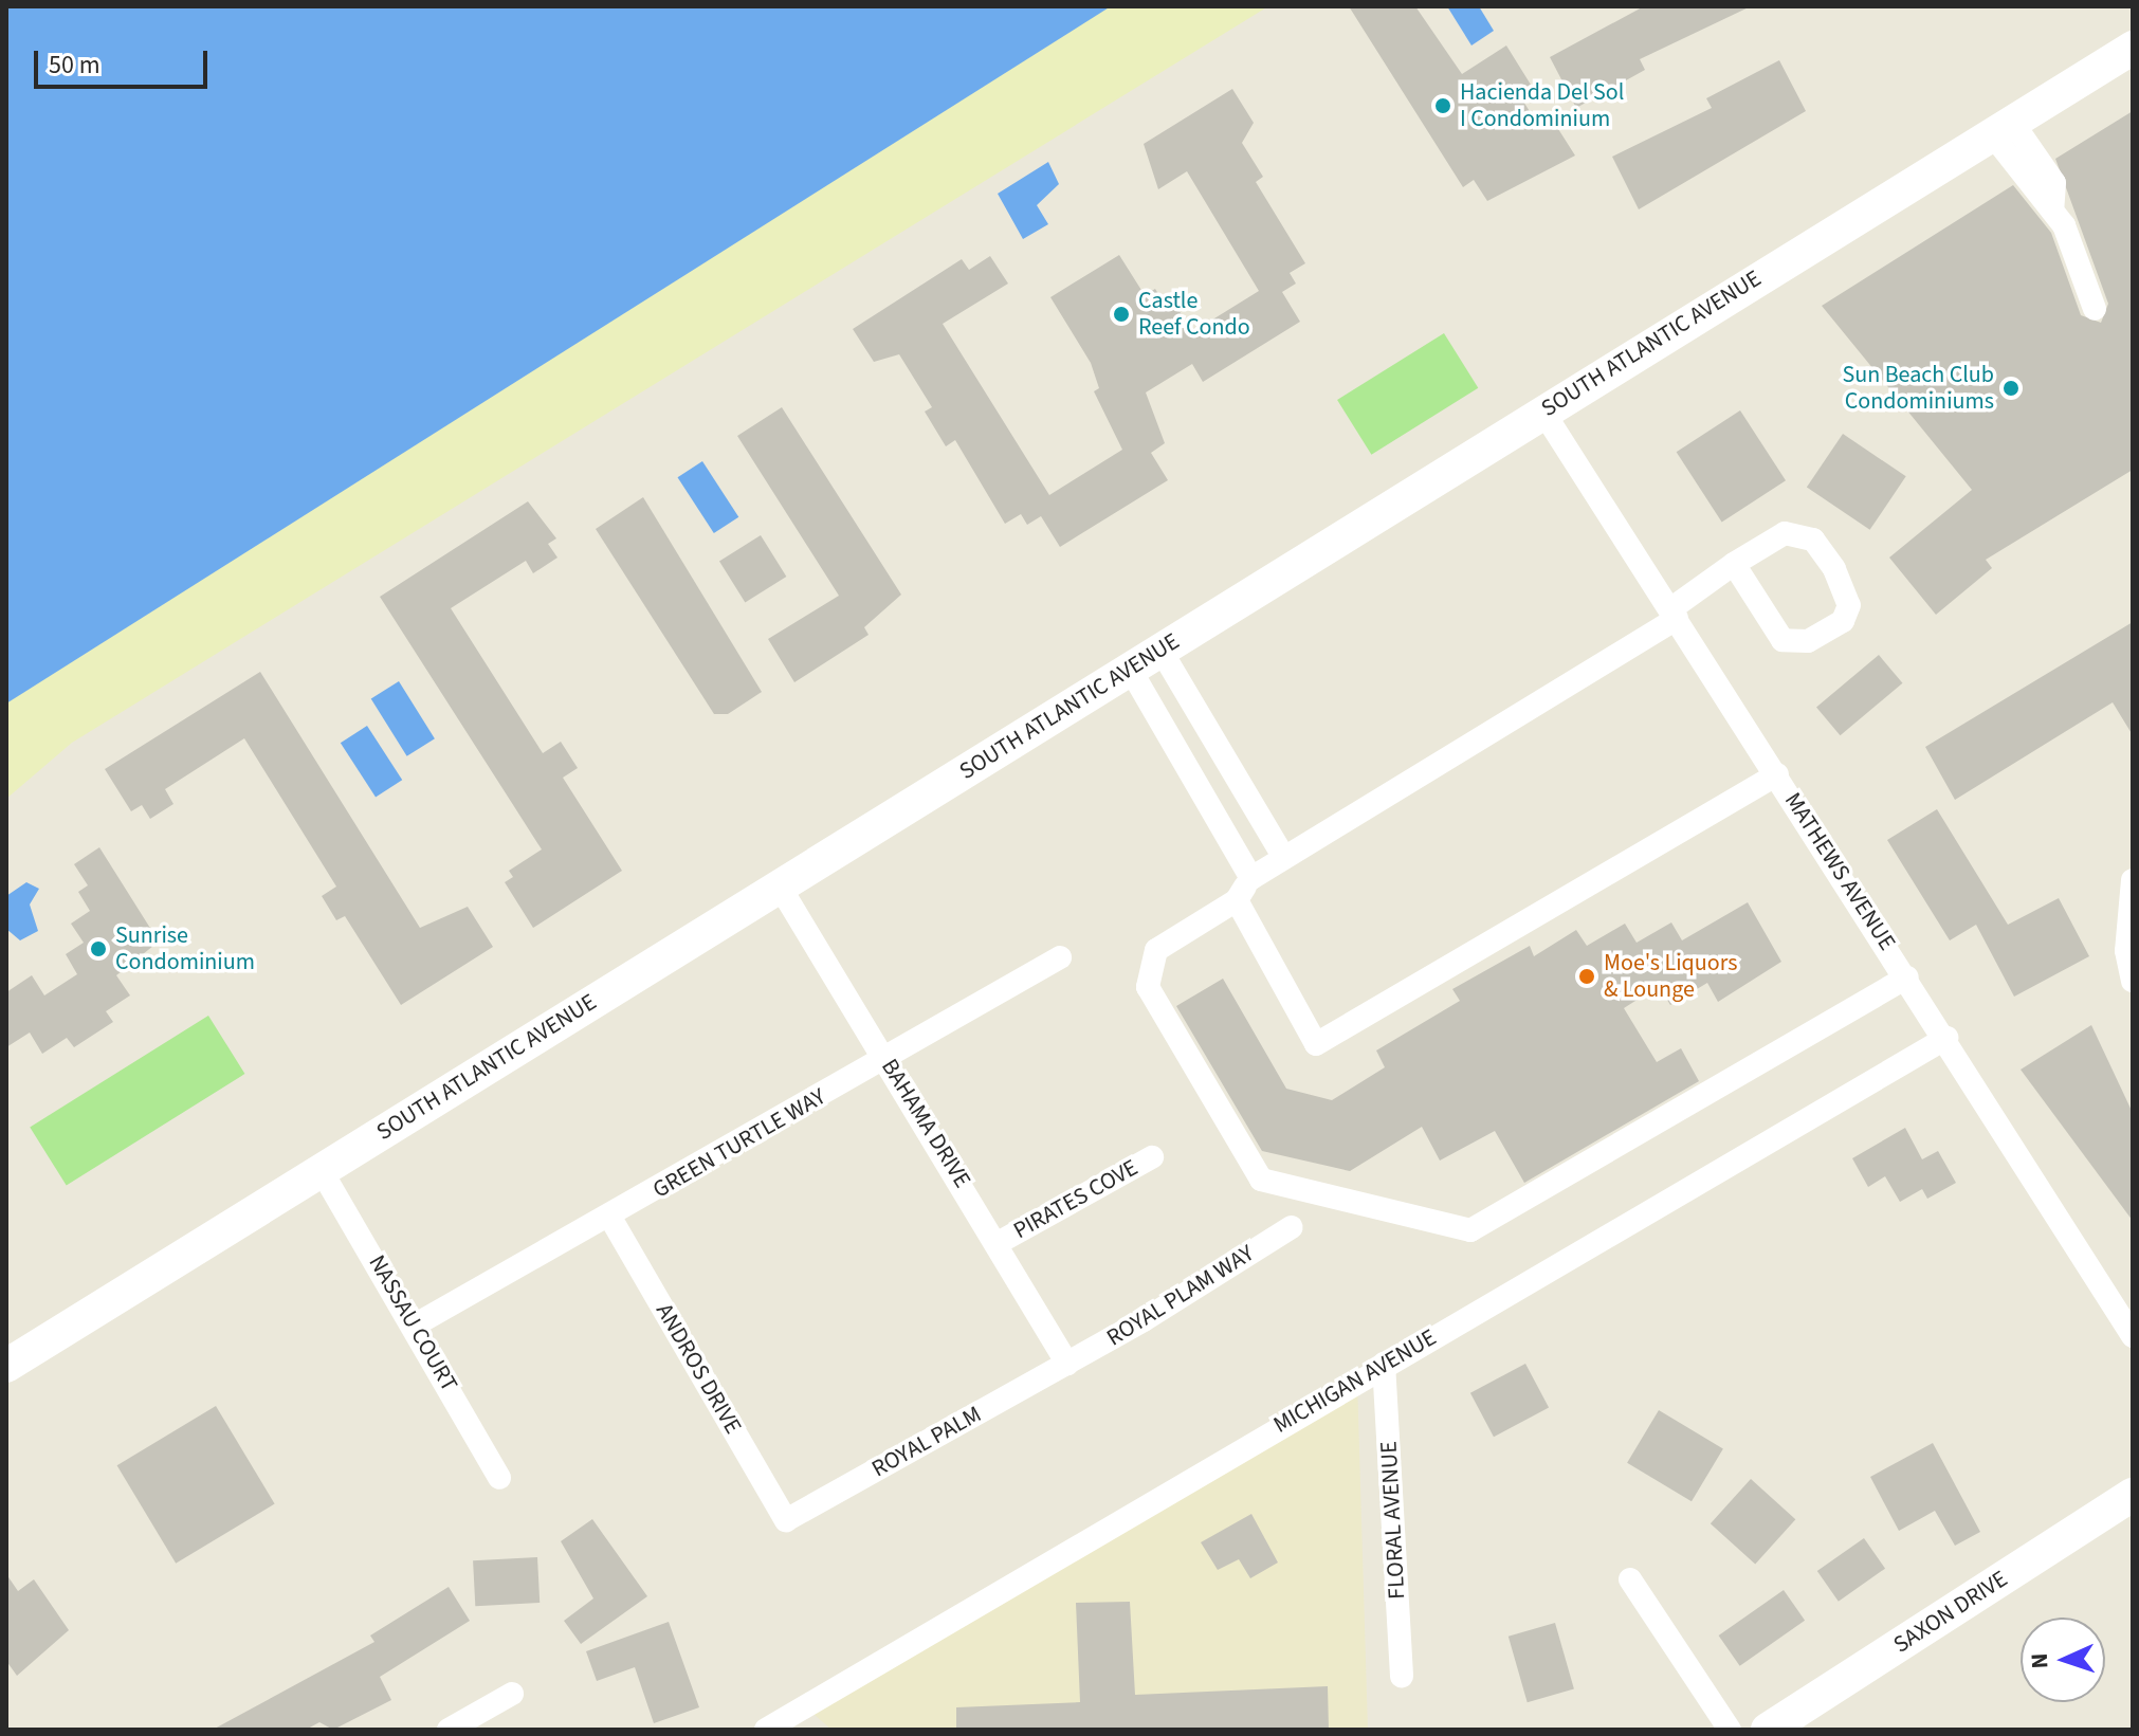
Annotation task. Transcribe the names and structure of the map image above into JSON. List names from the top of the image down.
{
  "streets": {
    "street": [
      "SOUTH ATLANTIC AVENUE",
      "MATHEWS AVENUE",
      "BAHAMA DRIVE",
      "GREEN TURTLE WAY",
      "PIRATES COVE",
      "ROYAL PLAM WAY",
      "NASSAU COURT",
      "ANDROS DRIVE",
      "MICHIGAN AVENUE",
      "ROYAL PALM",
      "FLORAL AVENUE",
      "SAXON DRIVE"
    ]
  },
  "crossings": [
    ["SOUTH ATLANTIC AVENUE", "MATHEWS AVENUE"],
    ["SOUTH ATLANTIC AVENUE", "BAHAMA DRIVE"],
    ["SOUTH ATLANTIC AVENUE", "NASSAU COURT"],
    ["MATHEWS AVENUE", "MICHIGAN AVENUE"],
    ["BAHAMA DRIVE", "GREEN TURTLE WAY"],
    ["BAHAMA DRIVE", "PIRATES COVE"],
    ["BAHAMA DRIVE", "ROYAL PLAM WAY"],
    ["BAHAMA DRIVE", "ROYAL PALM"],
    ["GREEN TURTLE WAY", "NASSAU COURT"],
    ["GREEN TURTLE WAY", "ANDROS DRIVE"],
    ["ROYAL PLAM WAY", "ROYAL PALM"],
    ["ANDROS DRIVE", "ROYAL PALM"],
    ["MICHIGAN AVENUE", "FLORAL AVENUE"]
  ],
  "places": [
    "Hacienda Del Sol I Condominium",
    "Castle Reef Condo",
    "Sun Beach Club Condominiums",
    "Sunrise Condominium",
    "Moe's Liquors & Lounge"
  ],
  "scale_bar": "50 m",
  "north": "left"
}
